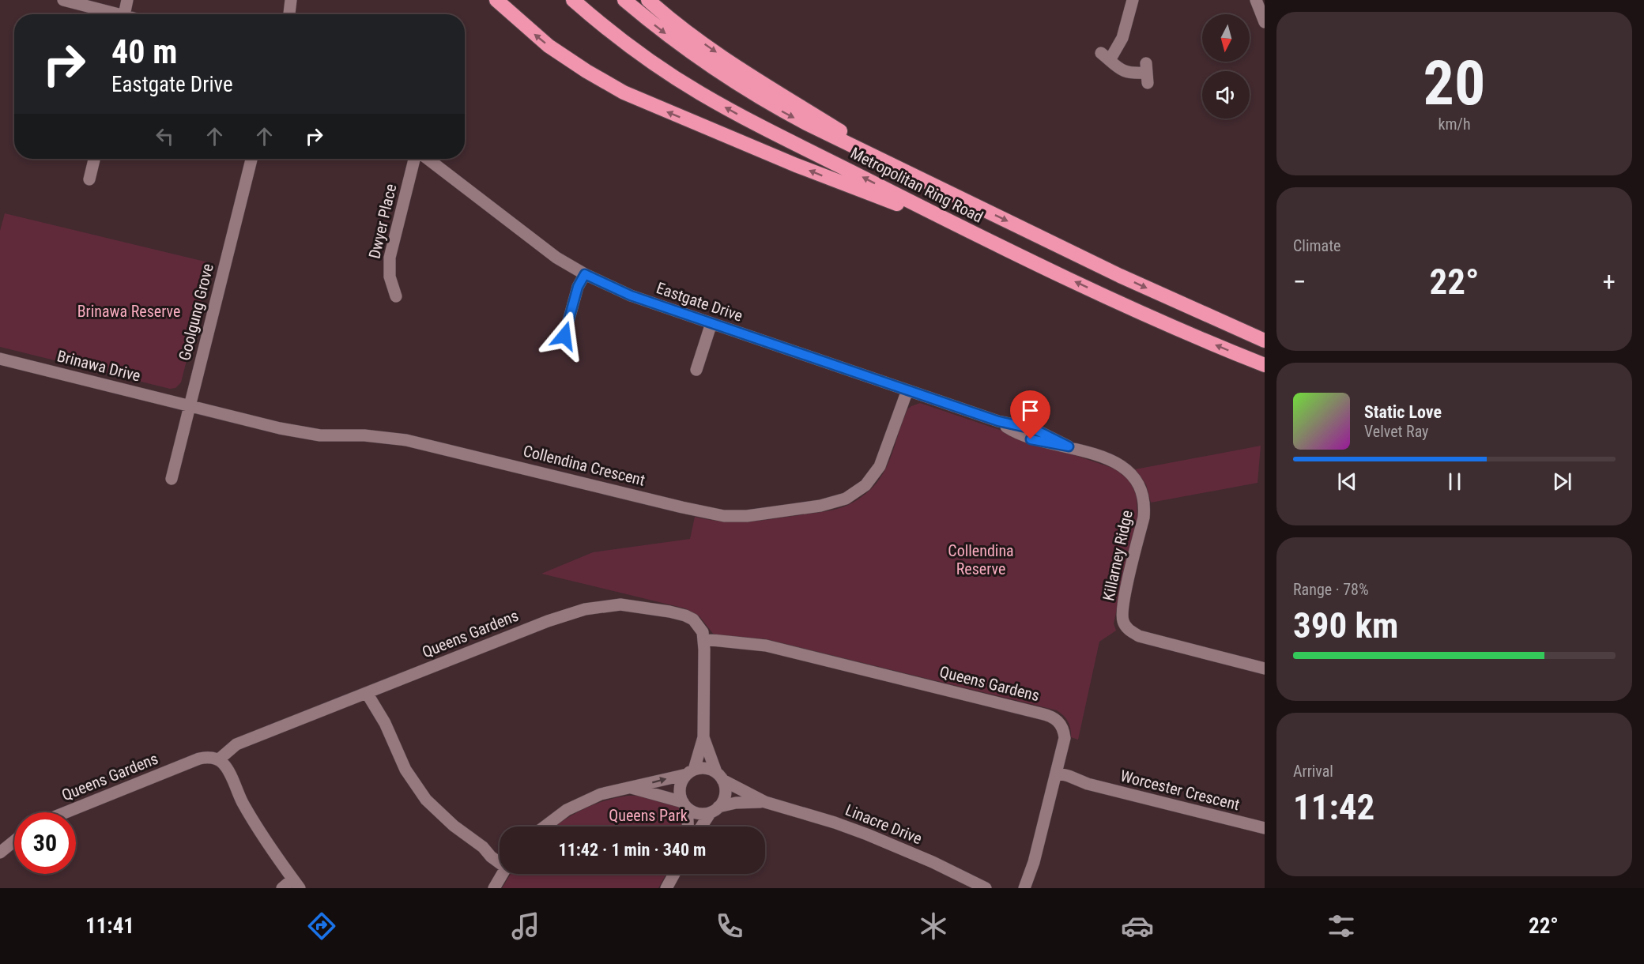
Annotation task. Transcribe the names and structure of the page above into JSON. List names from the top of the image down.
{
  "streets": {
    "highway": ["Metropolitan Ring Road"],
    "street": [
      "Dwyer Place",
      "Eastgate Drive",
      "Goolgung Grove",
      "Brinawa Drive",
      "Collendina Crescent",
      "Killarney Ridge",
      "Queens Gardens",
      "Worcester Crescent",
      "Linacre Drive"
    ]
  },
  "crossings": [
    ["Eastgate Drive", "Collendina Crescent"],
    ["Eastgate Drive", "Killarney Ridge"],
    ["Goolgung Grove", "Brinawa Drive"],
    ["Goolgung Grove", "Collendina Crescent"],
    ["Brinawa Drive", "Collendina Crescent"],
    ["Queens Gardens", "Worcester Crescent"]
  ],
  "parks": ["Brinawa Reserve", "Collendina Reserve", "Queens Park"],
  "north": "bottom",
  "page": {
    "tile": [
      ["20", "km/h"],
      "Climate",
      ["Range · 78%", "390 km"],
      ["Arrival", "11:42"]
    ],
    "turn": ["40 m", "Eastgate Drive"],
    "heat": ["−", "22°", "+"],
    "song": ["Static Love", "Velvet Ray"],
    "limit": "30",
    "trip": "11:42 · 1 min · 340 m",
    "tabs": ["11:41", "22°"]
  }
}
